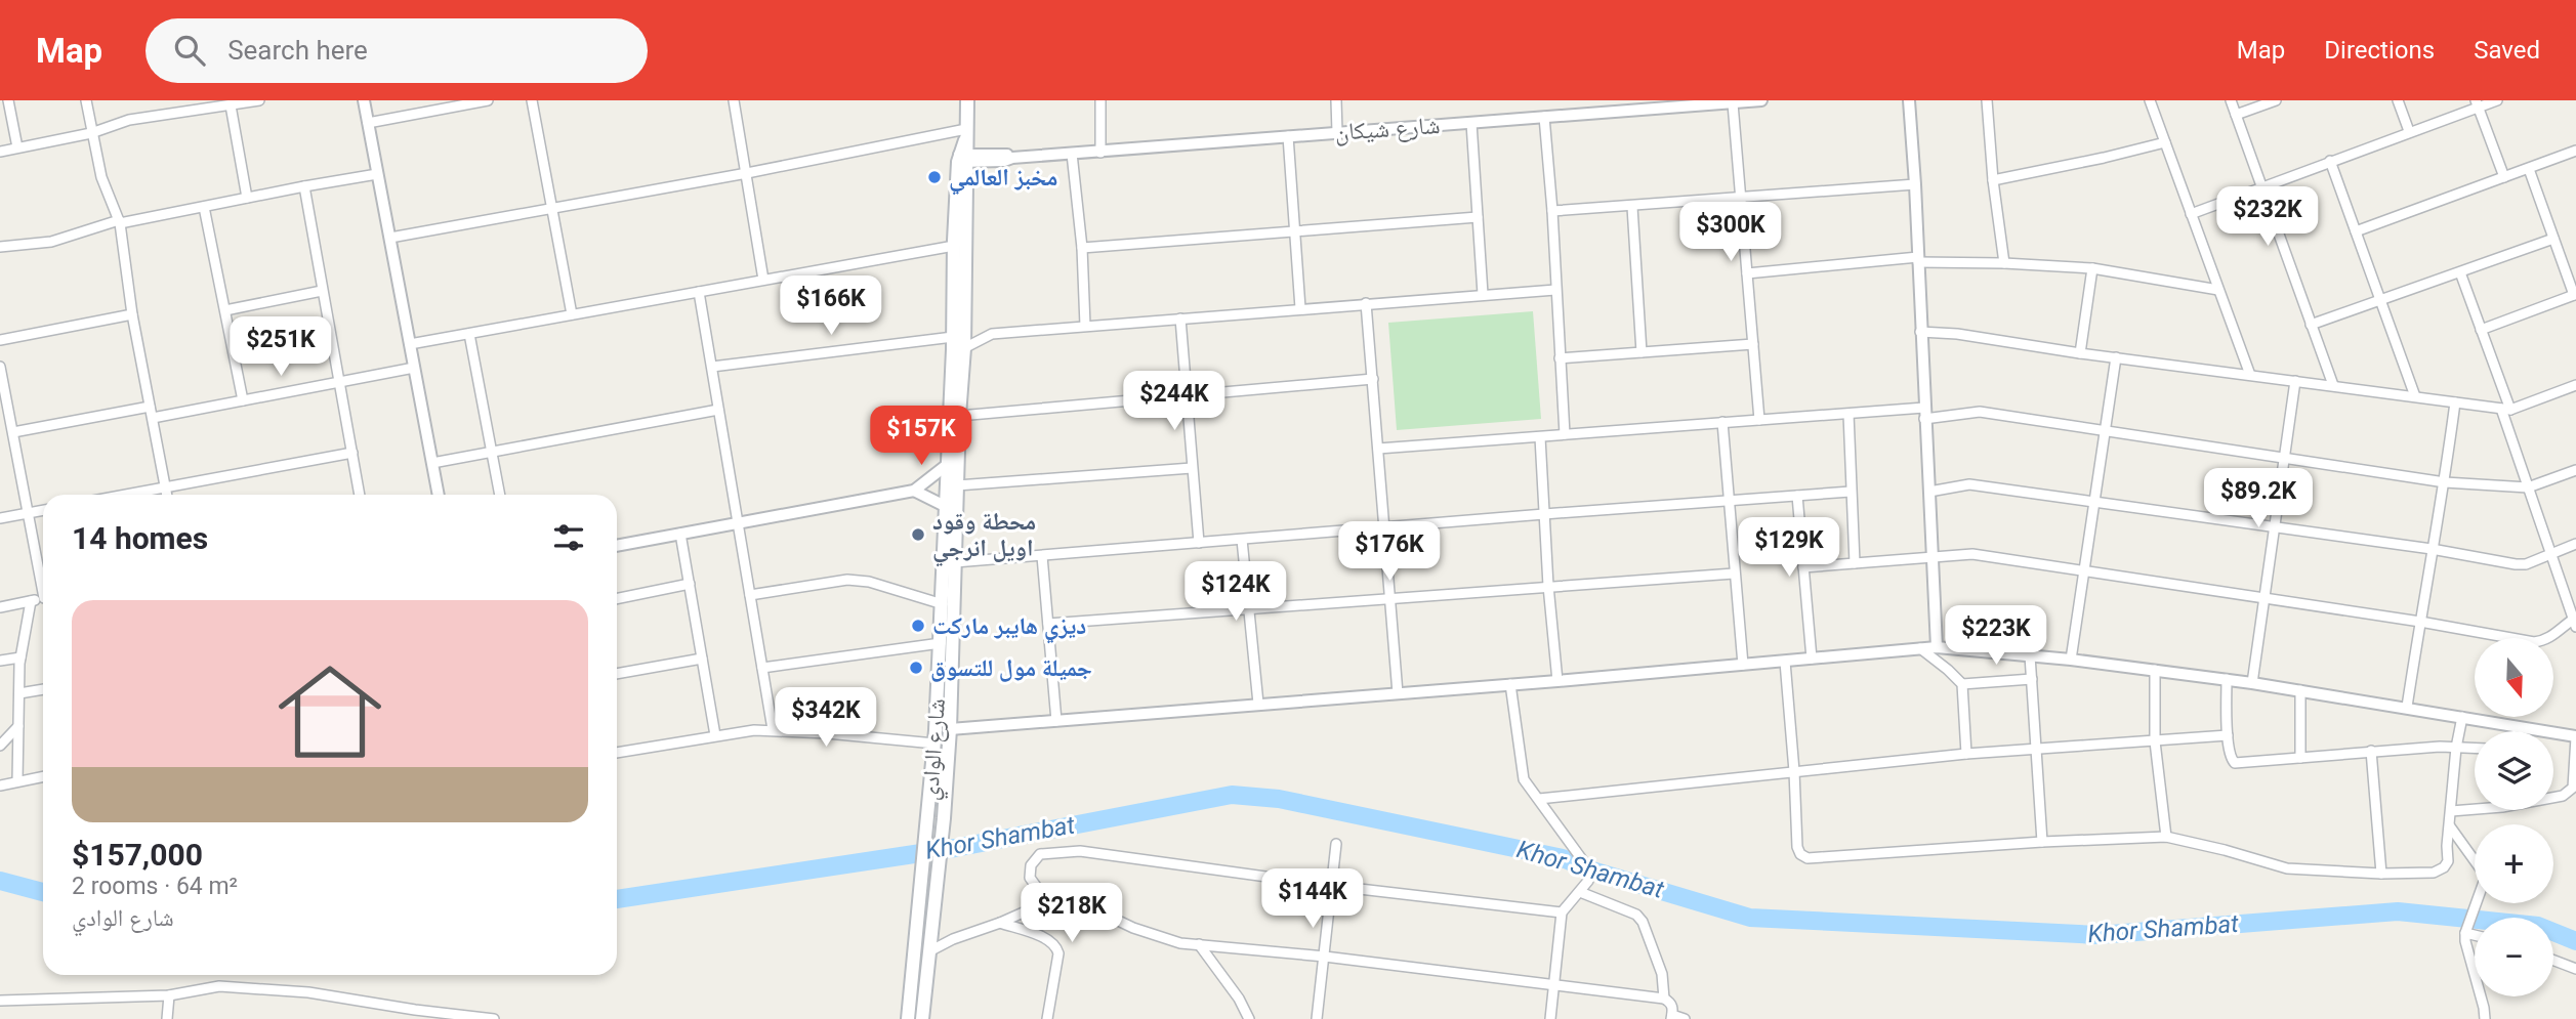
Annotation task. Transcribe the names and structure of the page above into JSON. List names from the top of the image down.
{
  "streets": {
    "main road": ["شارع الوادي"],
    "street": ["شارع شيكان"]
  },
  "crossings": [
    ["شارع شيكان", "شارع الوادي"]
  ],
  "water": ["Khor Shambat"],
  "places": [
    "مخبز العالمي",
    "محطة وقود اويل انرجي",
    "ديزي هايبر ماركت",
    "جميلة مول للتسوق"
  ],
  "north": "bottom",
  "page": {
    "header": "Map",
    "search": "Search here",
    "nav": ["Map", "Directions", "Saved"],
    "price": [
      "$232K",
      "$300K",
      "$166K",
      "$251K",
      "$244K",
      "$157K",
      "$89.2K",
      "$129K",
      "$176K",
      "$124K",
      "$223K",
      "$342K",
      "$144K",
      "$218K"
    ],
    "heading": "14 homes",
    "list": [
      {
        "name": "$157,000",
        "note": "2 rooms · 64 m² · شارع الوادي"
      }
    ],
    "map_buttons": ["+", "−"]
  }
}
